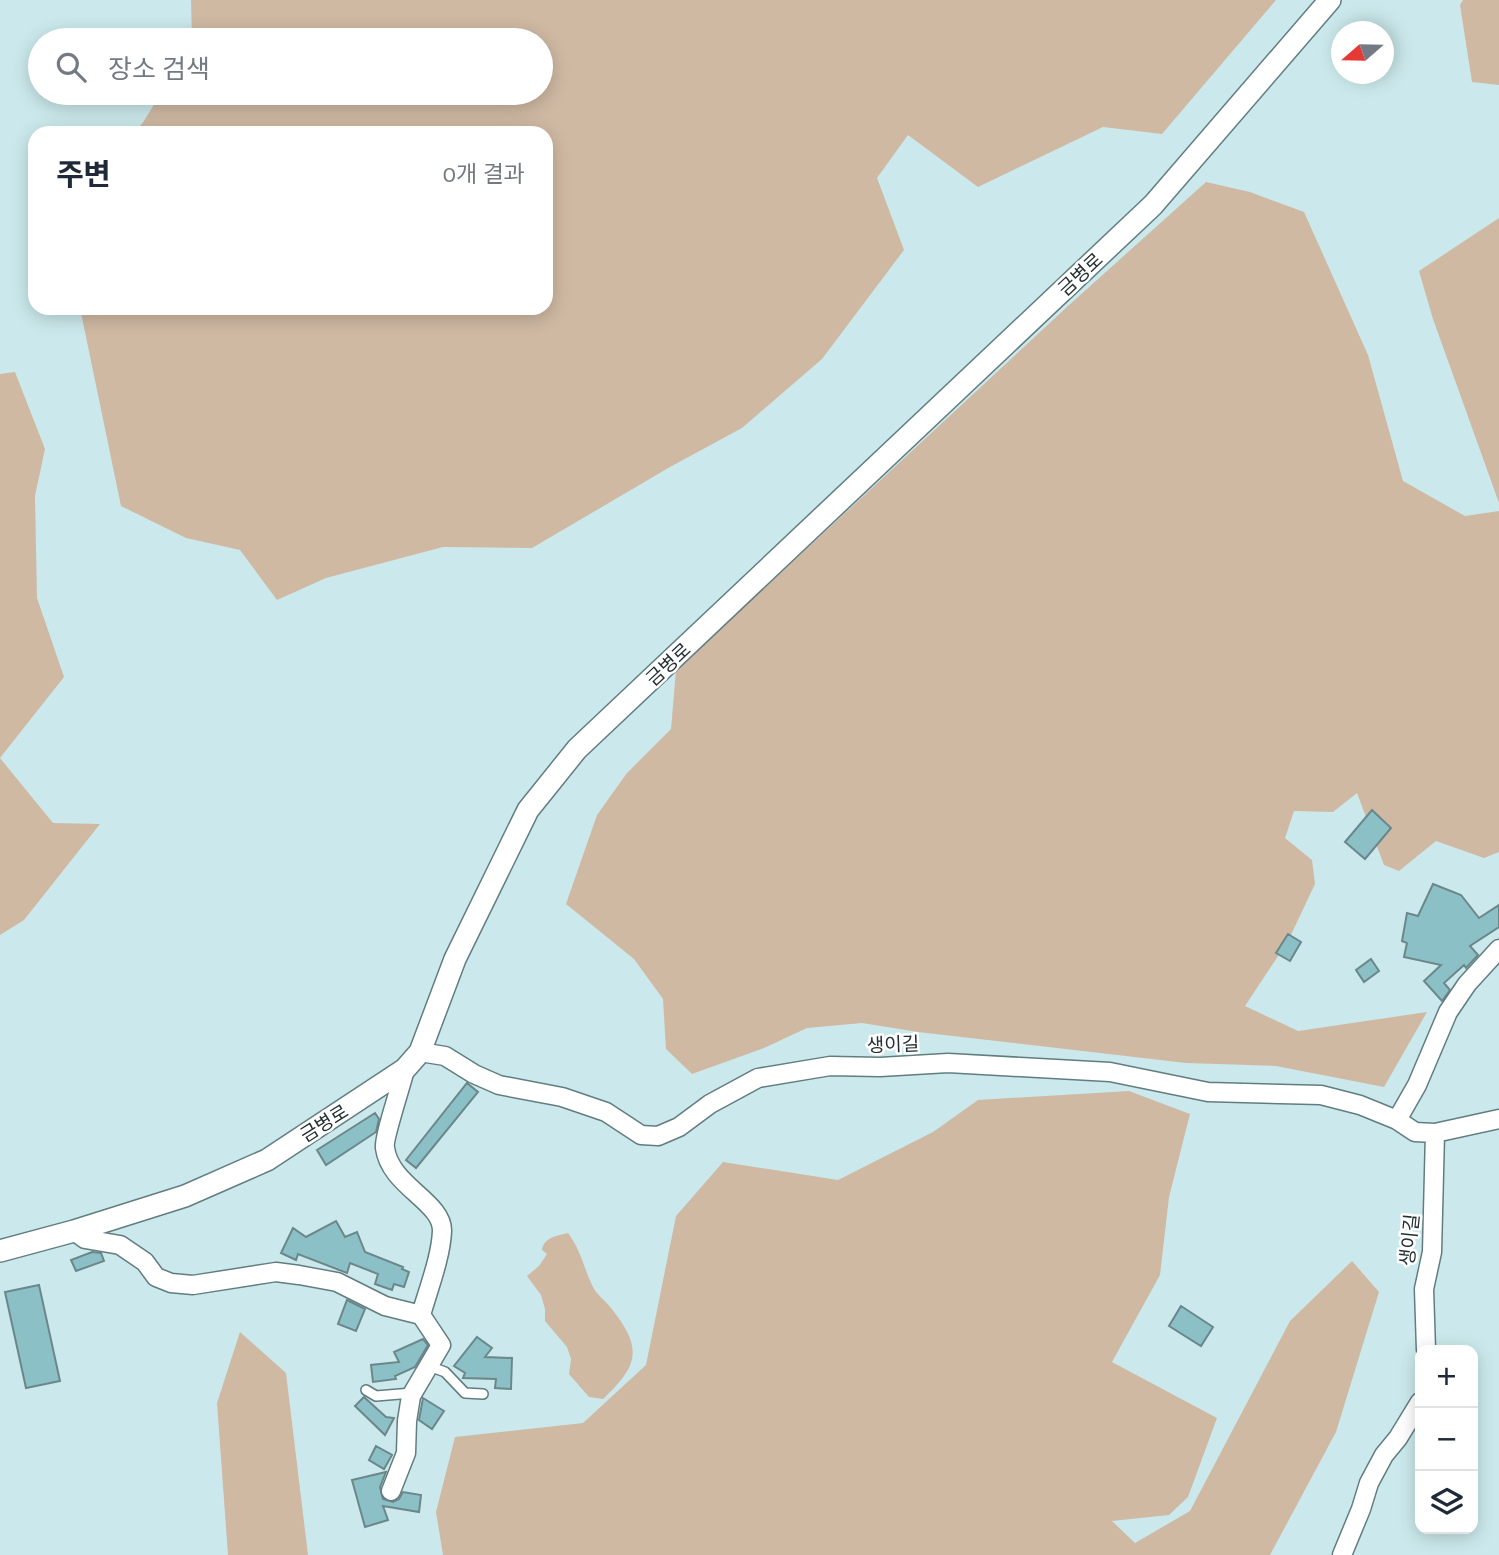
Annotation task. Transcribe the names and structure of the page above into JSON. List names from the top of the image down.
{
  "streets": {
    "street": ["금병로", "생이길"]
  },
  "crossings": [
    ["금병로", "생이길"]
  ],
  "north": "left",
  "page": {
    "search": "장소 검색",
    "heading": ["주변", "0개 결과"],
    "map_buttons": ["+", "−"]
  }
}
